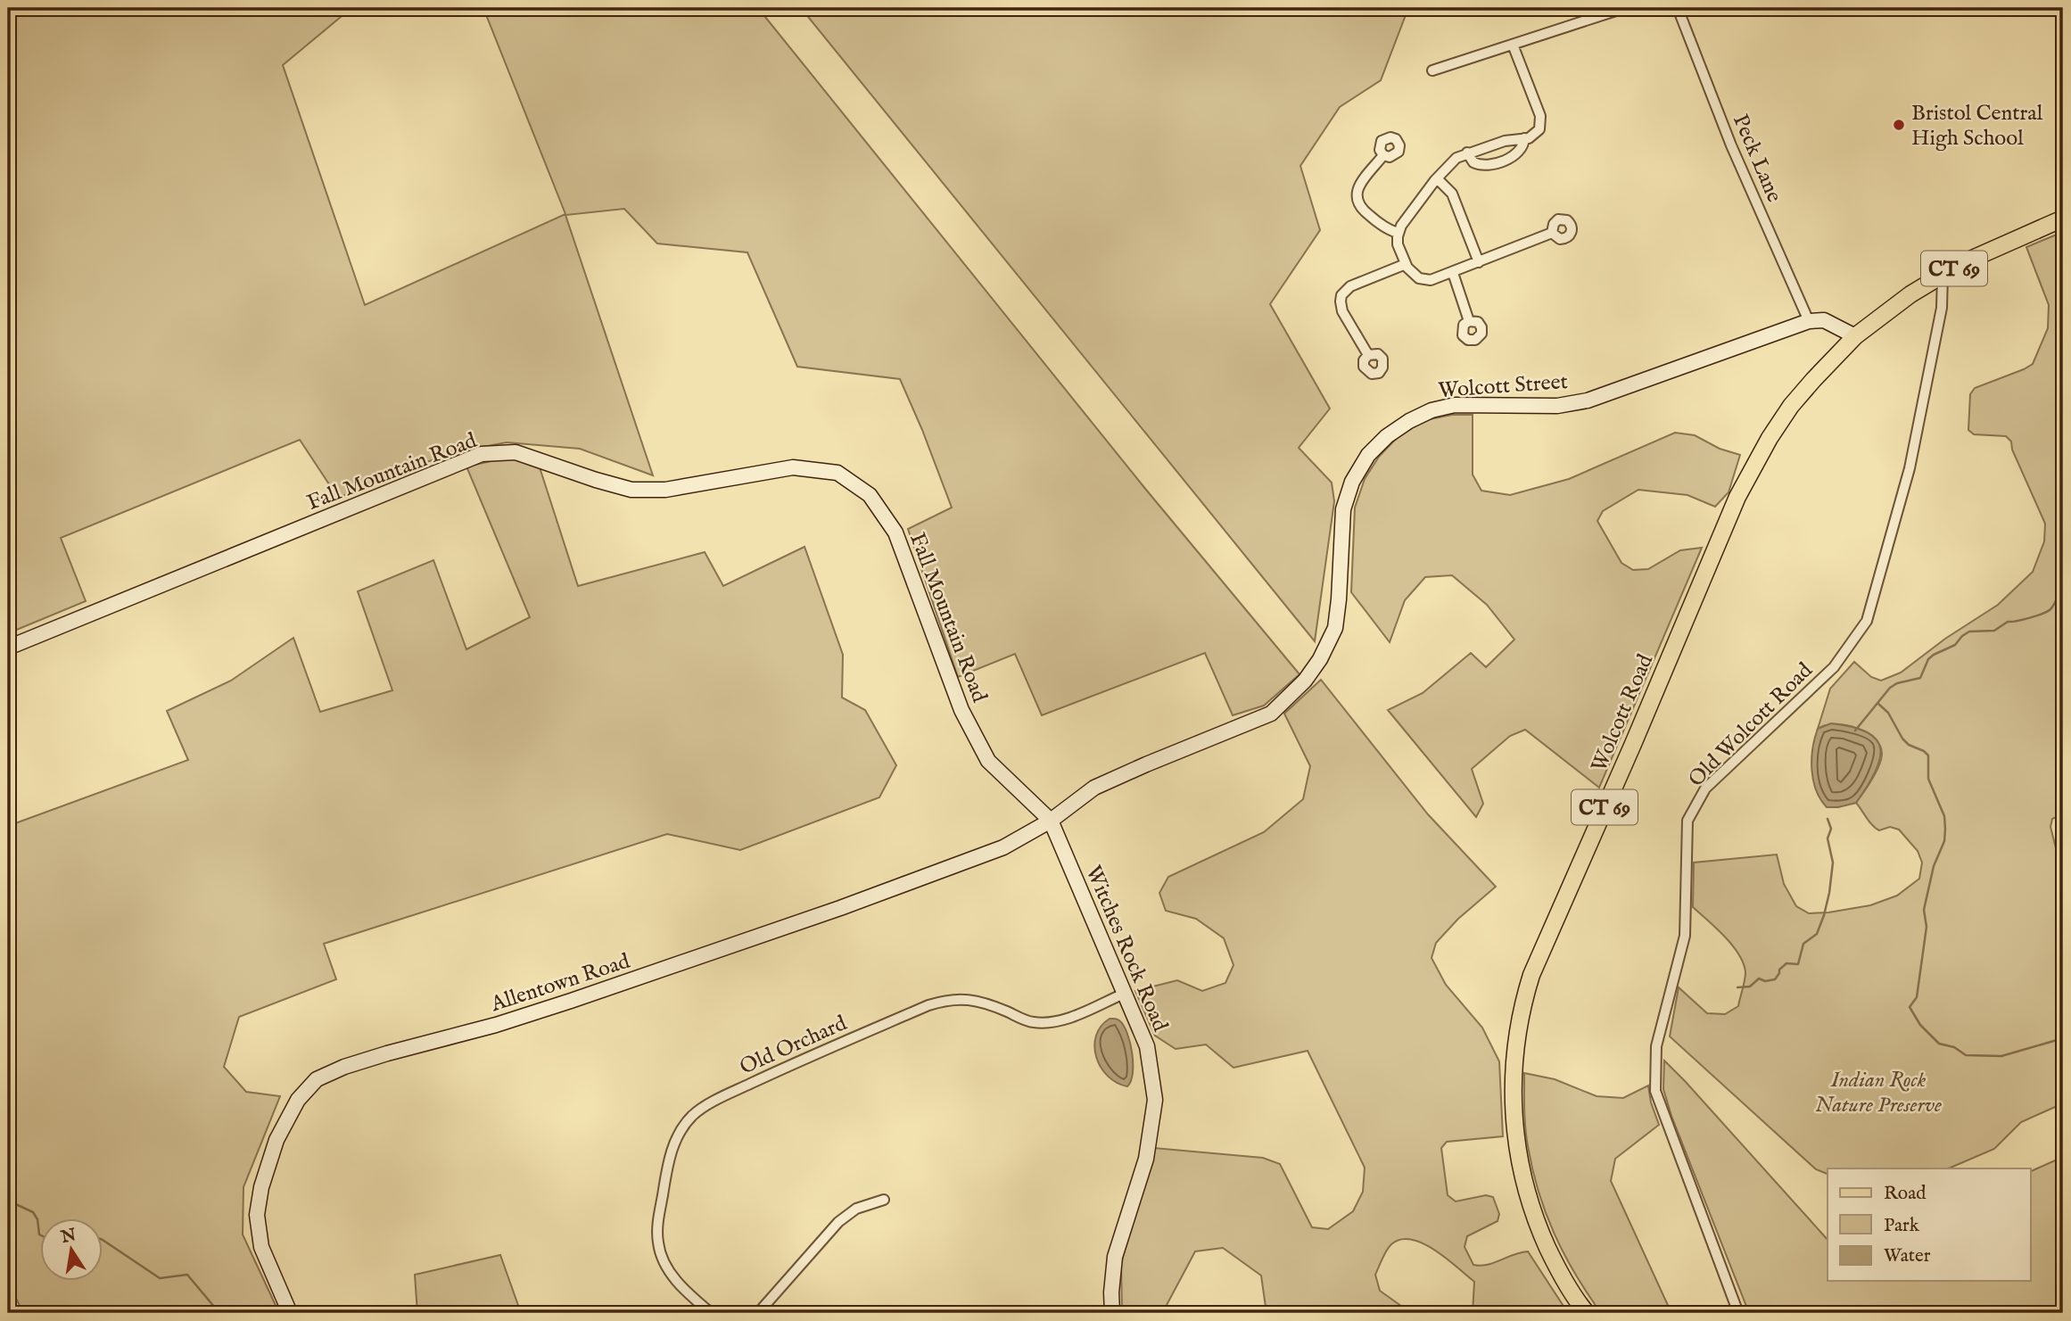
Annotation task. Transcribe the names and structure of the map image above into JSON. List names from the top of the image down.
{
  "streets": {
    "main road": [
      "CT 69",
      "Wolcott Street",
      "Fall Mountain Road",
      "Wolcott Road",
      "Witches Rock Road",
      "Allentown Road"
    ],
    "street": ["Peck Lane", "Old Wolcott Road", "Old Orchard"]
  },
  "crossings": [
    ["Peck Lane", "Wolcott Street"],
    ["CT 69", "Wolcott Road"],
    ["CT 69", "Old Wolcott Road"],
    ["Wolcott Street", "Fall Mountain Road"],
    ["Wolcott Street", "Witches Rock Road"],
    ["Wolcott Street", "Allentown Road"],
    ["Fall Mountain Road", "Witches Rock Road"],
    ["Fall Mountain Road", "Allentown Road"],
    ["Witches Rock Road", "Allentown Road"],
    ["Witches Rock Road", "Old Orchard"]
  ],
  "parks": ["Indian Rock Nature Preserve"],
  "places": ["Bristol Central High School"],
  "legend": ["Road", "Park", "Water"],
  "north": "top"
}
